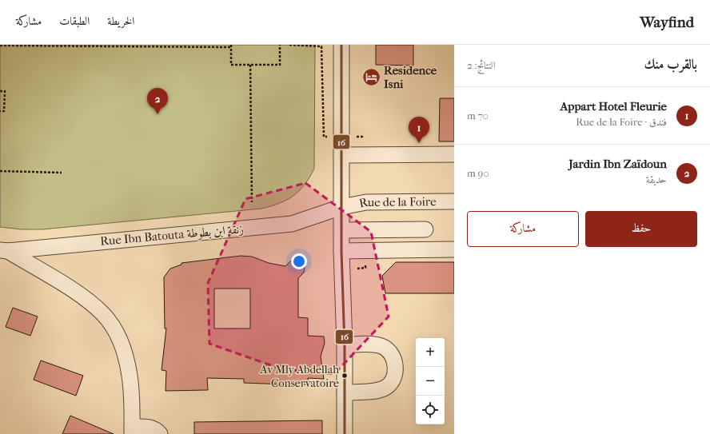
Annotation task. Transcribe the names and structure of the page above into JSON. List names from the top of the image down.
{
  "streets": {
    "street": ["Rue de la Foire", "Rue Ibn Batouta زنقة ابن بطوطة"]
  },
  "crossings": [
    ["Rue de la Foire", "Rue Ibn Batouta زنقة ابن بطوطة"]
  ],
  "places": {
    "hotel": ["Residence Isni"],
    "other": ["Av Mly Abdellah Conservatoire"]
  },
  "lines": ["transit line 16"],
  "page": {
    "header": "Wayfind",
    "nav": ["الخريطة", "الطبقات", "مشاركة"],
    "heading": ["بالقرب منك", "النتائج: 2"],
    "list": [
      {
        "mark": "1",
        "name": "Appart Hotel Fleurie",
        "note": "فندق · Rue de la Foire",
        "value": "70 m"
      },
      {
        "mark": "2",
        "name": "Jardin Ibn Zaïdoun",
        "note": "حديقة",
        "value": "90 m"
      }
    ],
    "pins": ["2", "1"],
    "buttons": ["حفظ", "مشاركة"],
    "map_buttons": ["+", "−"]
  }
}
